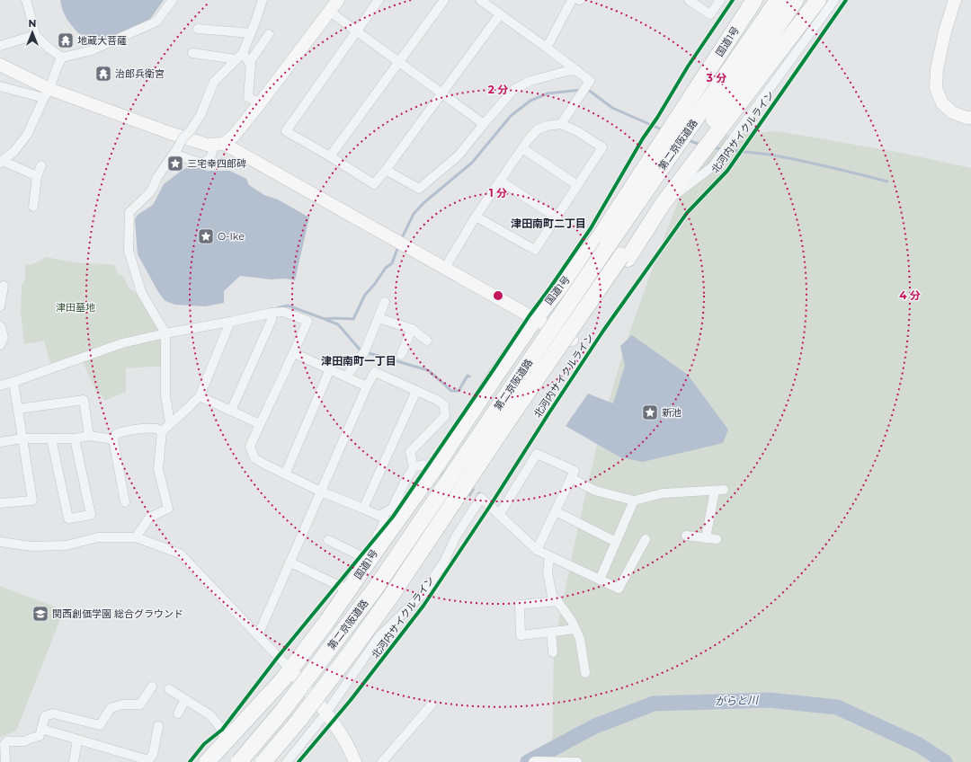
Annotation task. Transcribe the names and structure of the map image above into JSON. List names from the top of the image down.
{
  "streets": {
    "highway": ["国道1号", "第二京阪道路"],
    "cycle path": ["北河内サイクルライン"]
  },
  "districts": ["津田南町二丁目", "津田南町一丁目"],
  "water": ["がらと川"],
  "parks": ["津田墓地"],
  "places": {
    "temple": ["地蔵大菩薩", "治郎兵衛宮"],
    "place": ["三宅幸四郎碑", "O-Ike", "新池"],
    "school or university": ["関西創価学園 総合グラウンド"]
  },
  "north": "top",
  "rings": [
    "3 分",
    "2 分",
    "1 分",
    "4 分"
  ]
}
